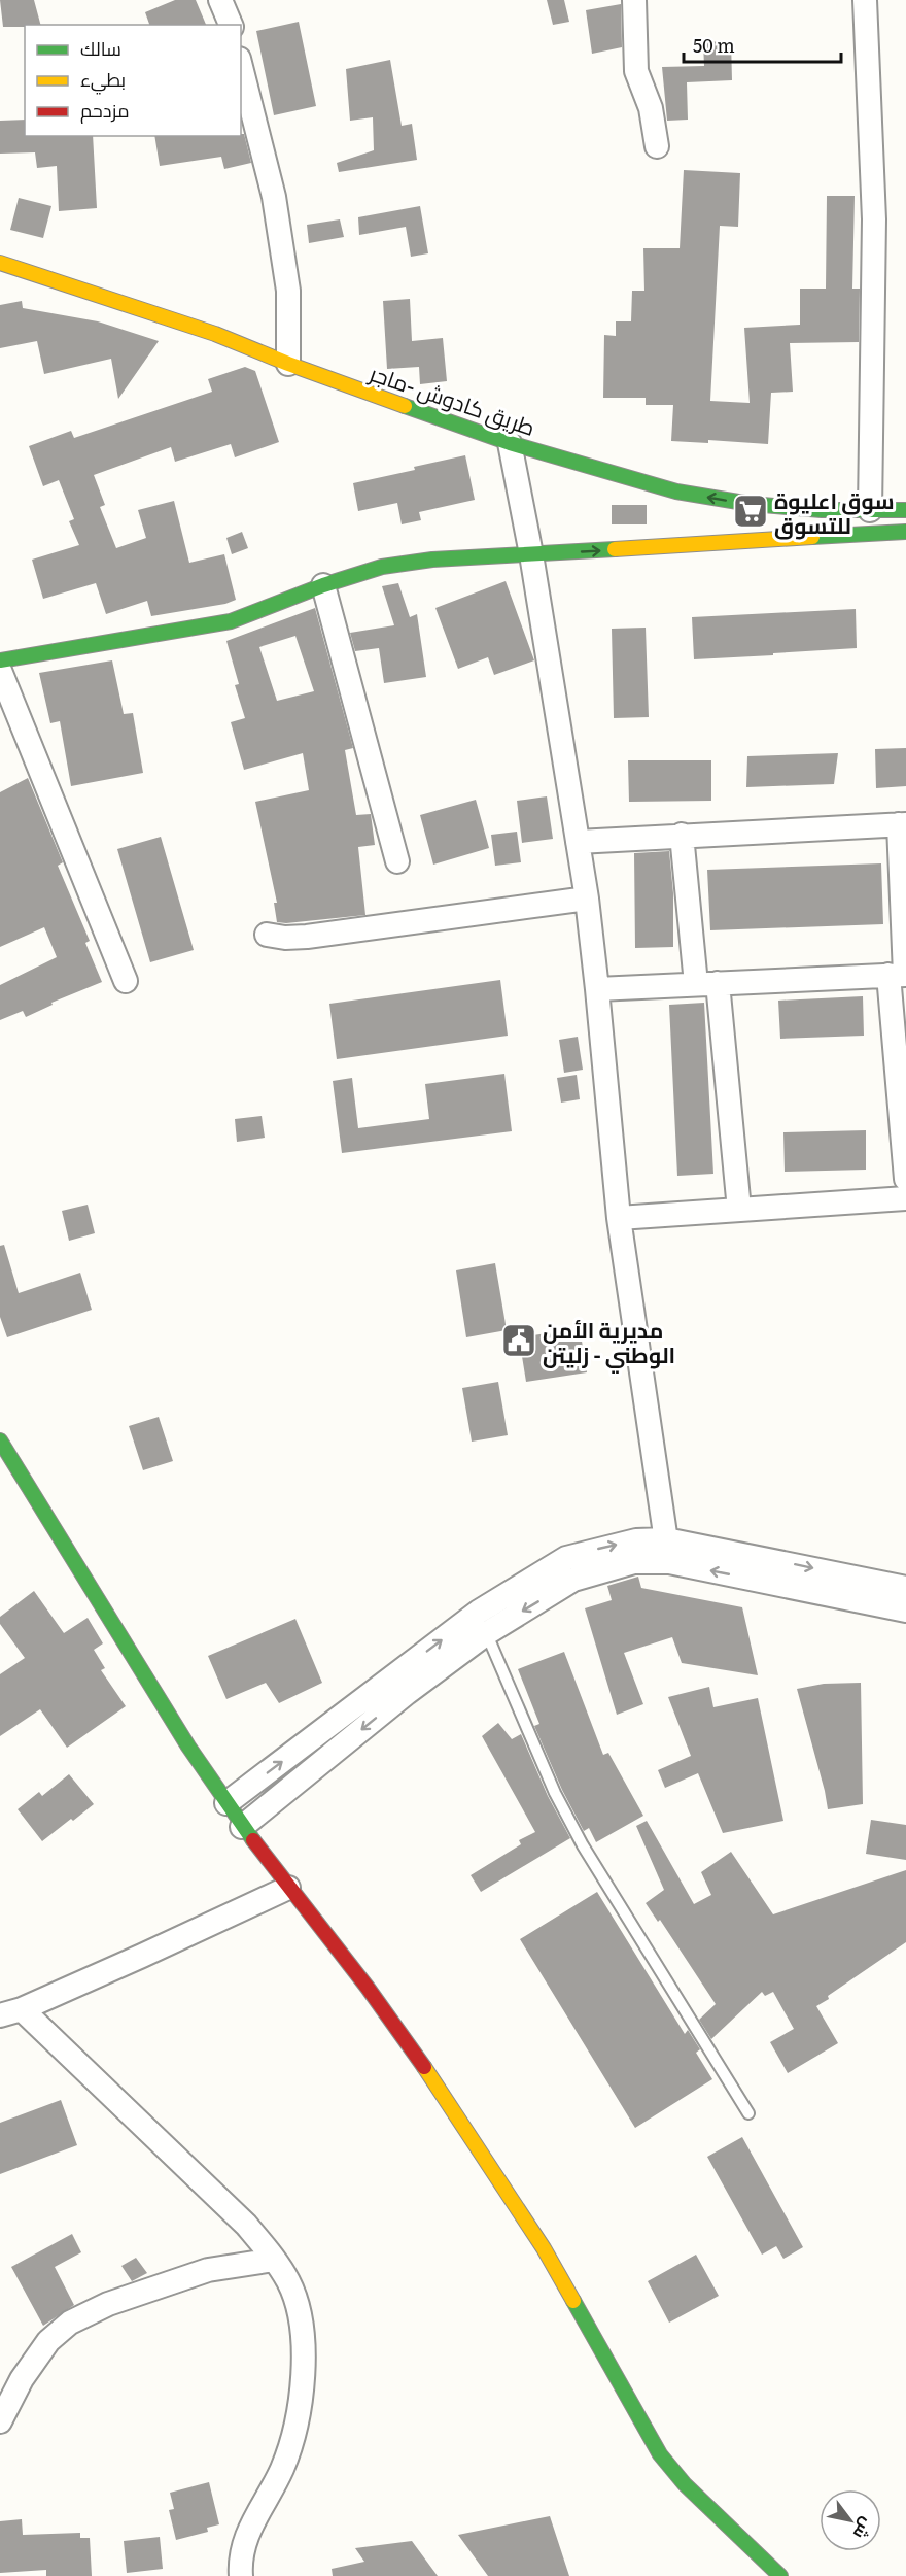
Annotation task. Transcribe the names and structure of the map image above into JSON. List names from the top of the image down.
{
  "streets": {
    "main road": ["طريق كادوش -ماجر"]
  },
  "places": {
    "supermarket": ["سوق اعليوة للتسوق"],
    "public building": ["مديرية الأمن الوطني - زليتن"]
  },
  "legend": ["سالك", "بطيء", "مزدحم"],
  "scale_bar": "50 m",
  "north": "bottom right"
}
